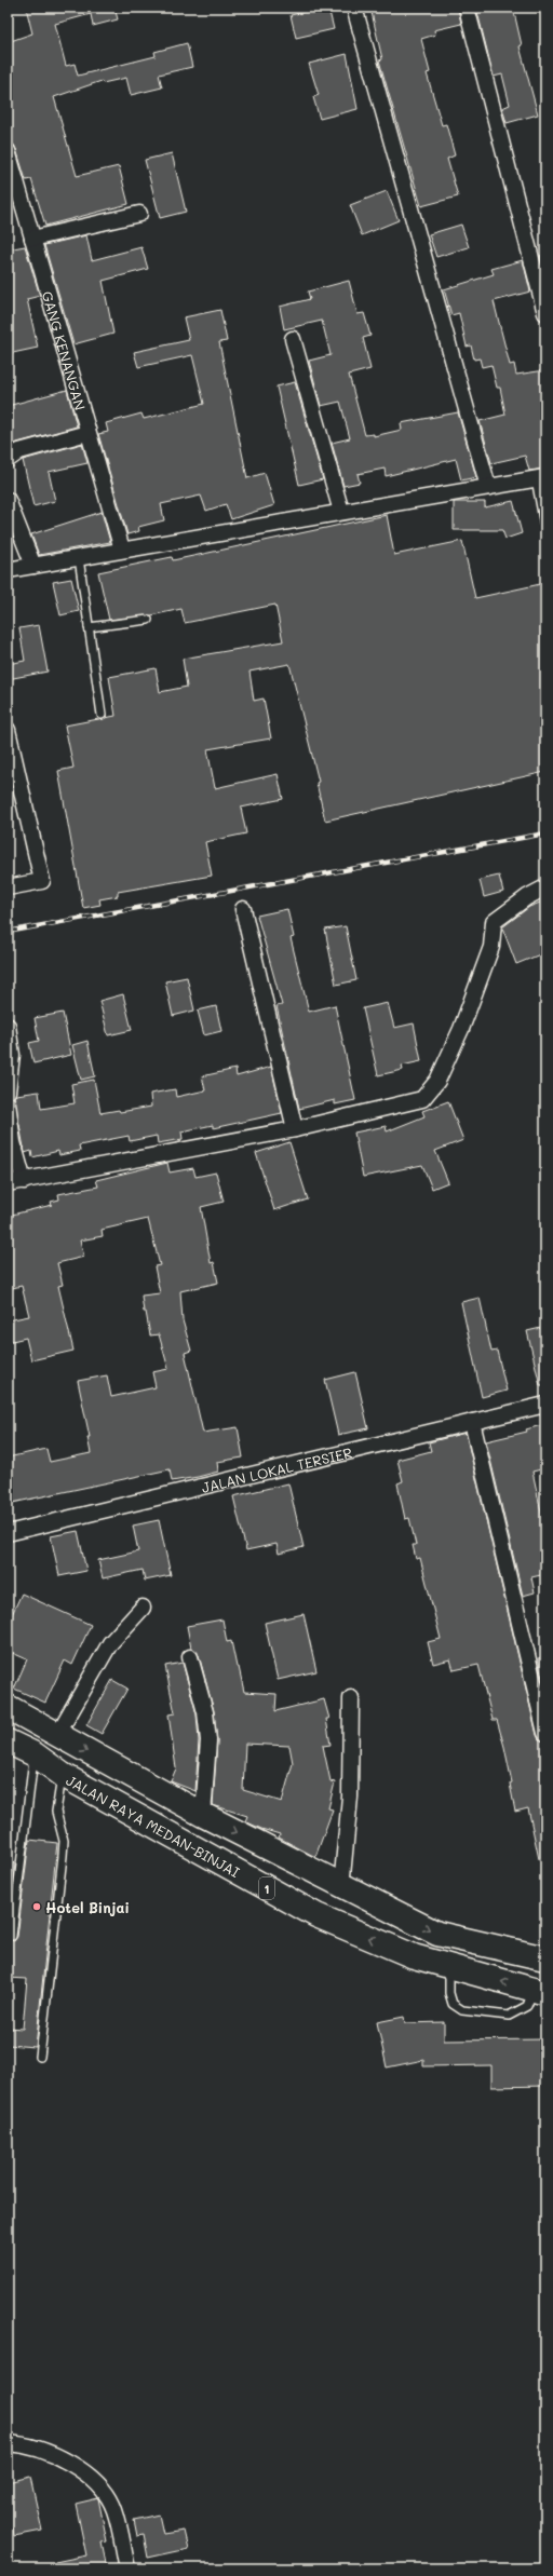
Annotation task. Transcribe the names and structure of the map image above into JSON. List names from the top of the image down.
{
  "streets": {
    "main road": ["JALAN RAYA MEDAN-BINJAI", "1"],
    "street": ["GANG KENANGAN", "JALAN LOKAL TERSIER"]
  },
  "places": ["Hotel Binjai"]
}
